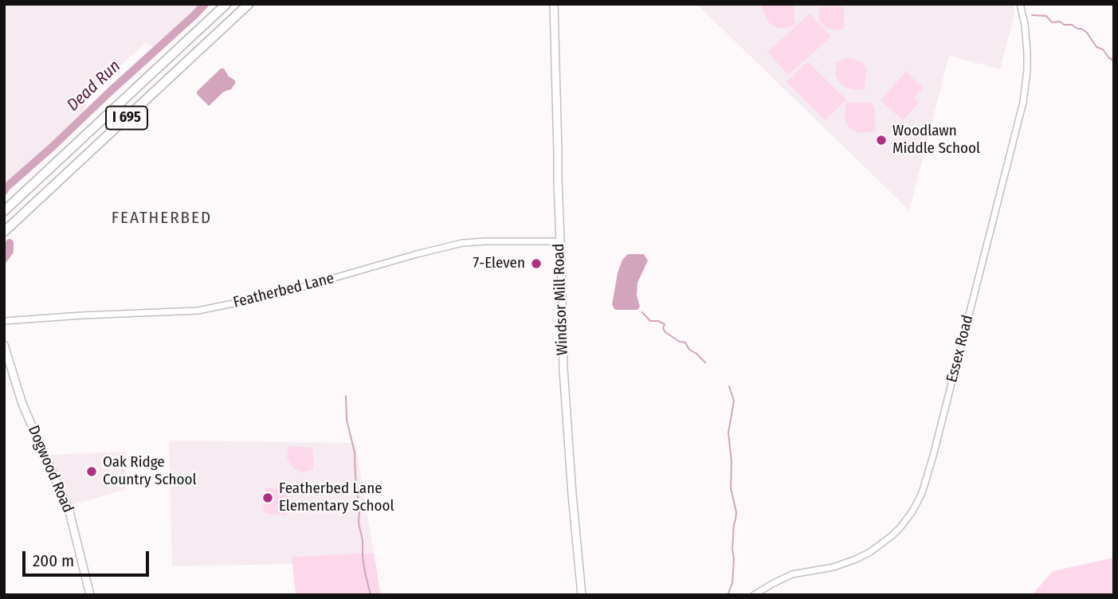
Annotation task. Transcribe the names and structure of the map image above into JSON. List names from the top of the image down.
{
  "streets": {
    "highway": ["I 695"],
    "main road": ["Windsor Mill Road", "Dogwood Road"],
    "street": ["Featherbed Lane", "Essex Road"]
  },
  "crossings": [
    ["Featherbed Lane", "Windsor Mill Road"]
  ],
  "districts": ["FEATHERBED"],
  "water": ["Dead Run"],
  "places": [
    "Woodlawn Middle School",
    "7-Eleven",
    "Oak Ridge Country School",
    "Featherbed Lane Elementary School"
  ],
  "scale_bar": "200 m"
}
